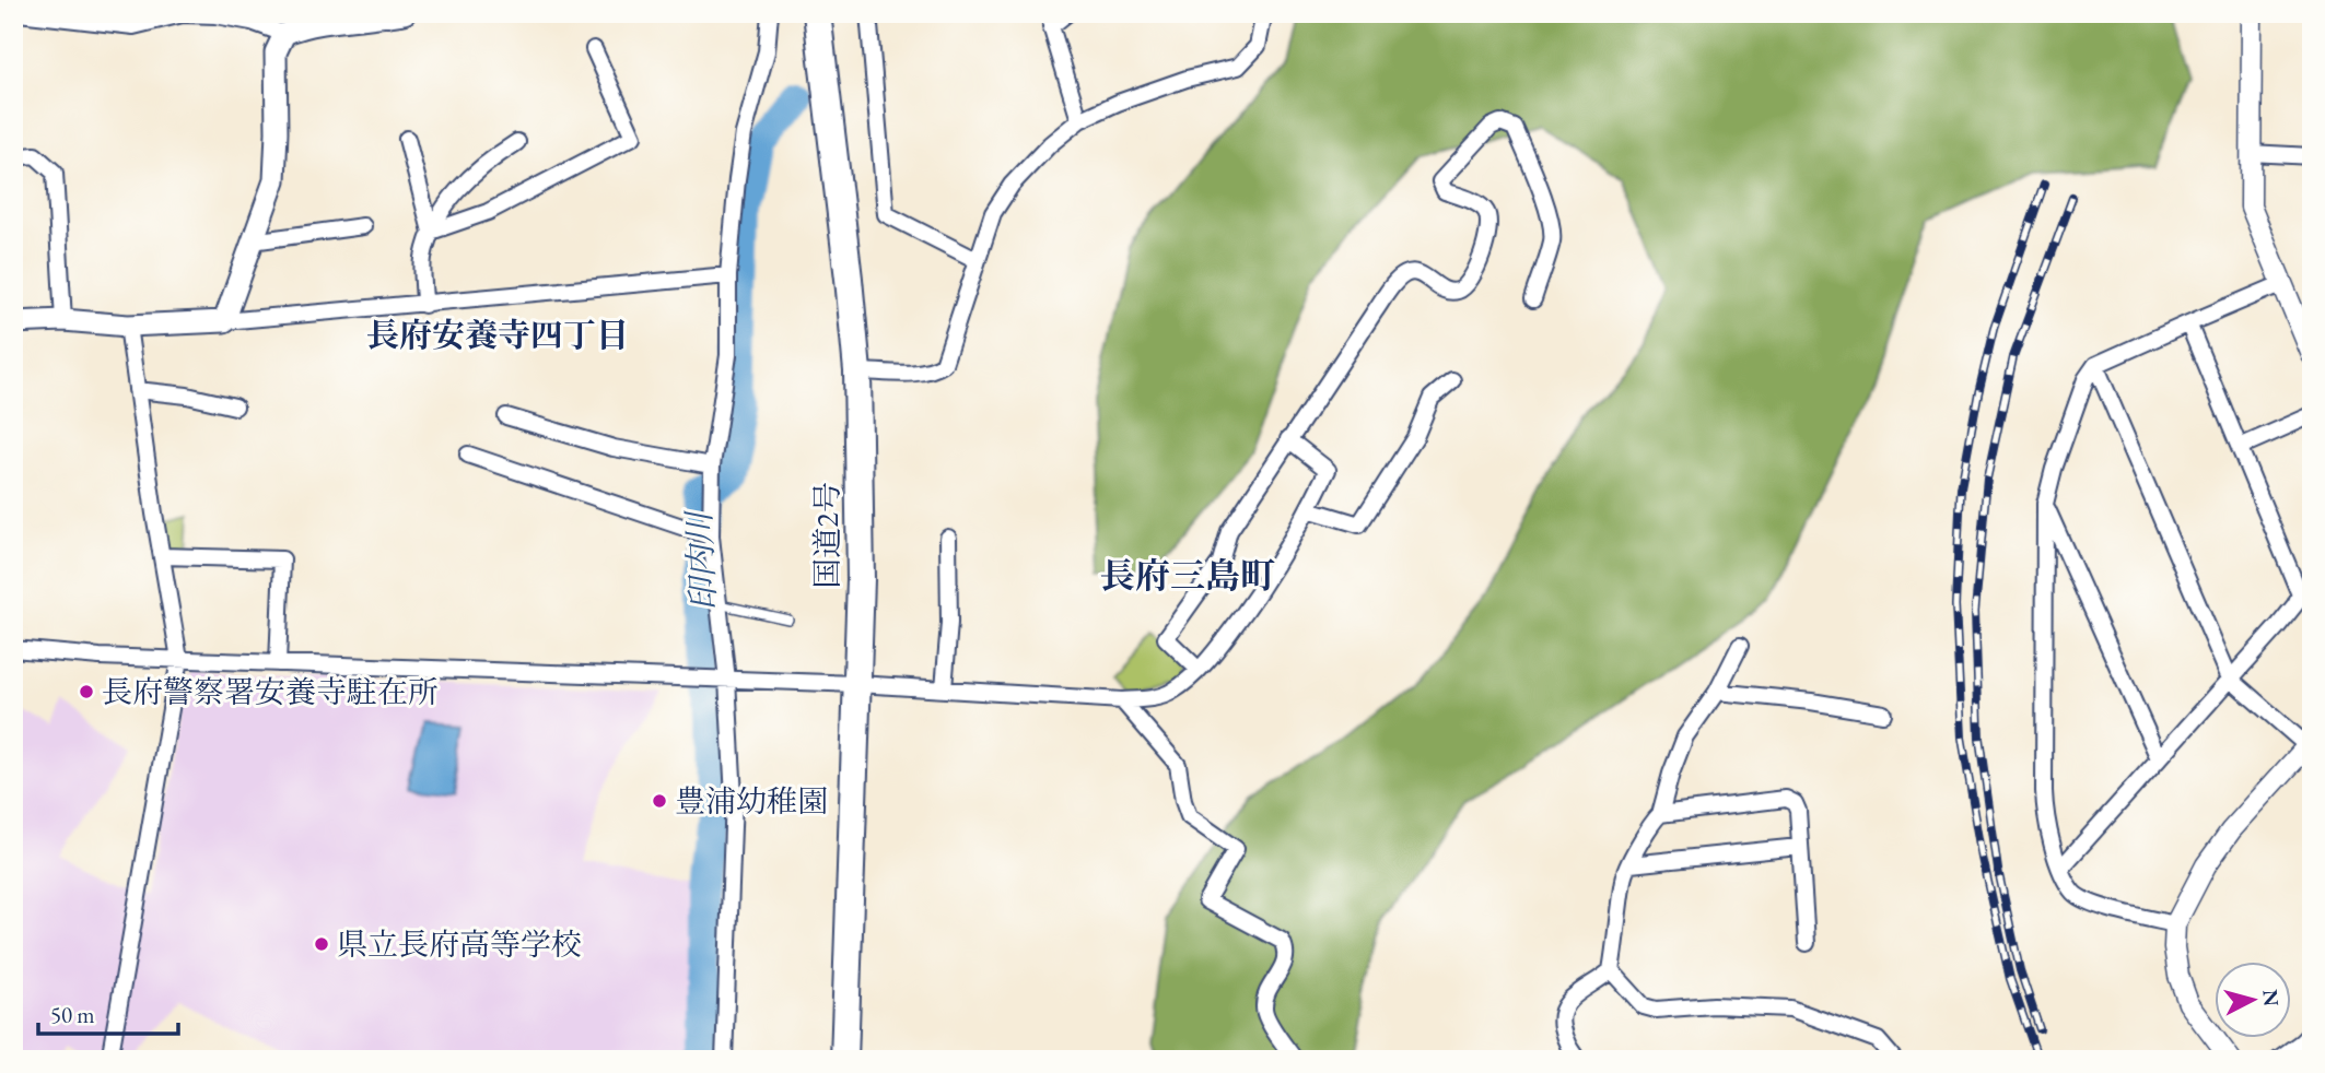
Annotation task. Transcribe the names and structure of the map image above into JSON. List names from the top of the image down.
{
  "streets": {
    "highway": ["国道2号"]
  },
  "districts": ["長府安養寺四丁目", "長府三島町"],
  "water": ["印内川"],
  "places": ["長府警察署安養寺駐在所", "豊浦幼稚園", "県立長府高等学校"],
  "scale_bar": "50 m",
  "north": "right"
}
